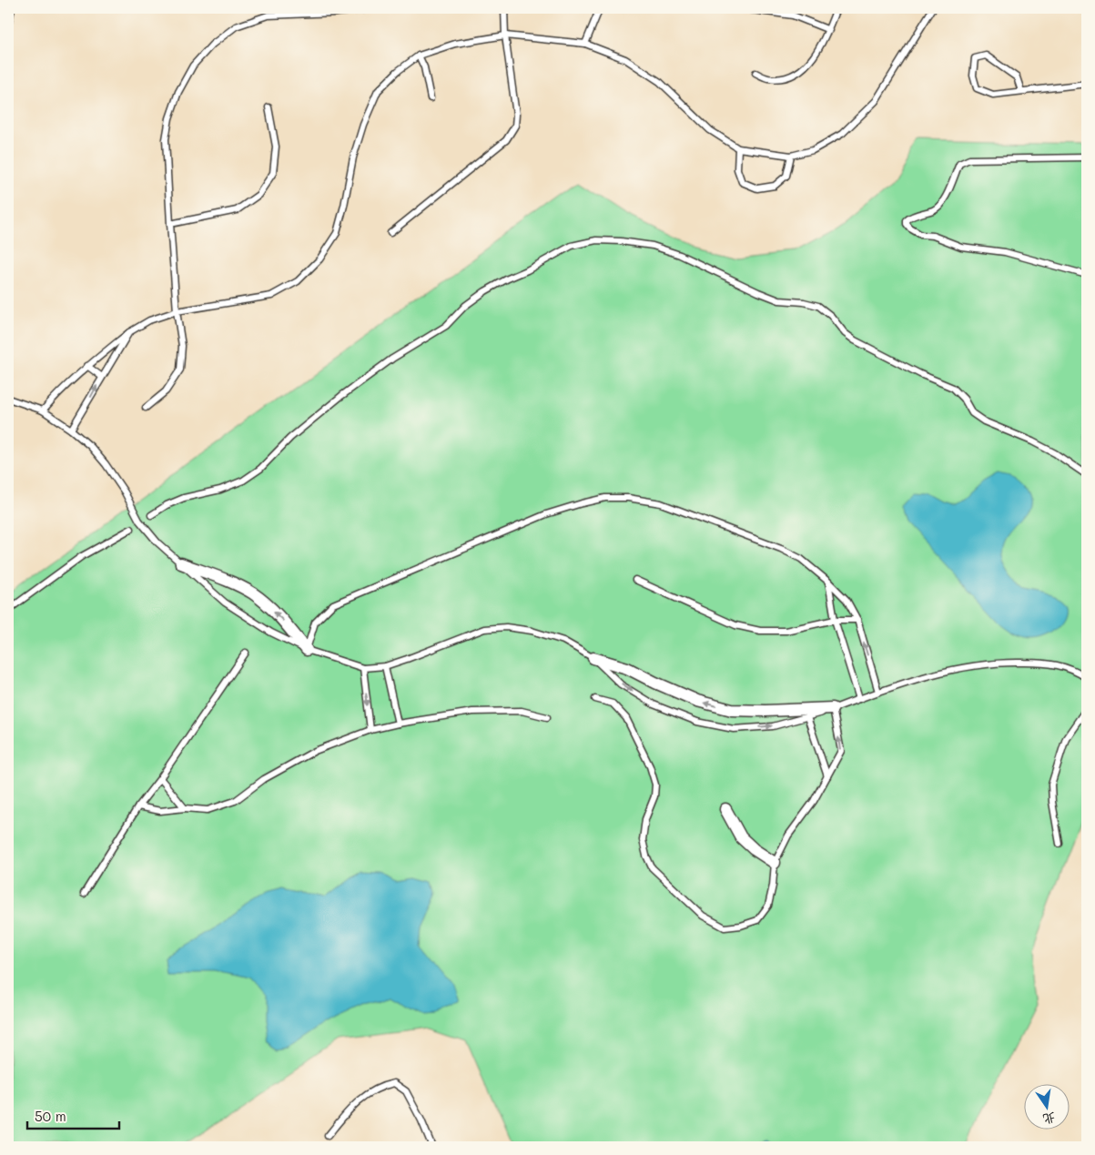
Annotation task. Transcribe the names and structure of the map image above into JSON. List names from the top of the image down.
{
  "scale_bar": "50 m",
  "north": "bottom"
}
